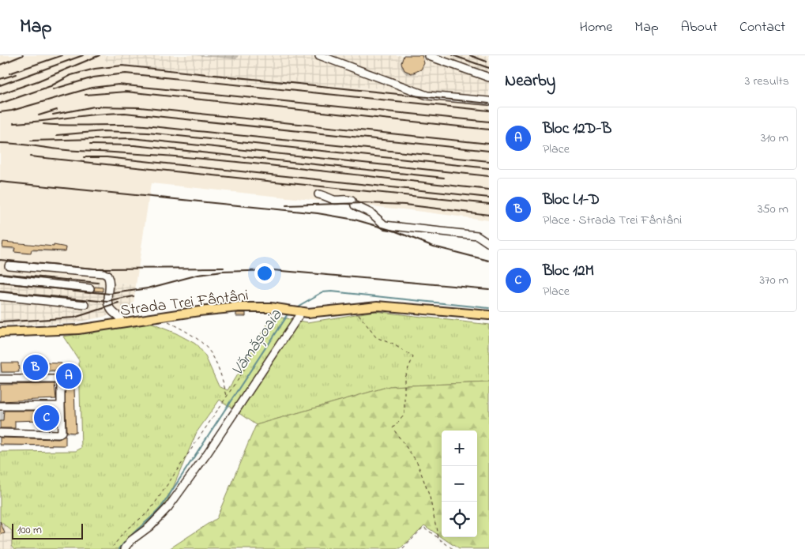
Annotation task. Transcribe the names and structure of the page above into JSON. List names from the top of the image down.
{
  "streets": {
    "main road": ["Strada Trei Fântâni"]
  },
  "water": ["Vămășoaia"],
  "scale_bar": "100 m",
  "page": {
    "header": "Map",
    "nav": [
      "Home",
      "Map",
      "About",
      "Contact"
    ],
    "heading": ["Nearby", "3 results"],
    "list": [
      {
        "mark": "A",
        "name": "Bloc 12D-B",
        "note": "Place",
        "value": "310 m"
      },
      {
        "mark": "B",
        "name": "Bloc L1-D",
        "note": "Place · Strada Trei Fântâni",
        "value": "350 m"
      },
      {
        "mark": "C",
        "name": "Bloc 12M",
        "note": "Place",
        "value": "370 m"
      }
    ],
    "pins": ["B", "A", "C"],
    "map_buttons": ["+", "−"],
    "scale": "100 m"
  }
}
